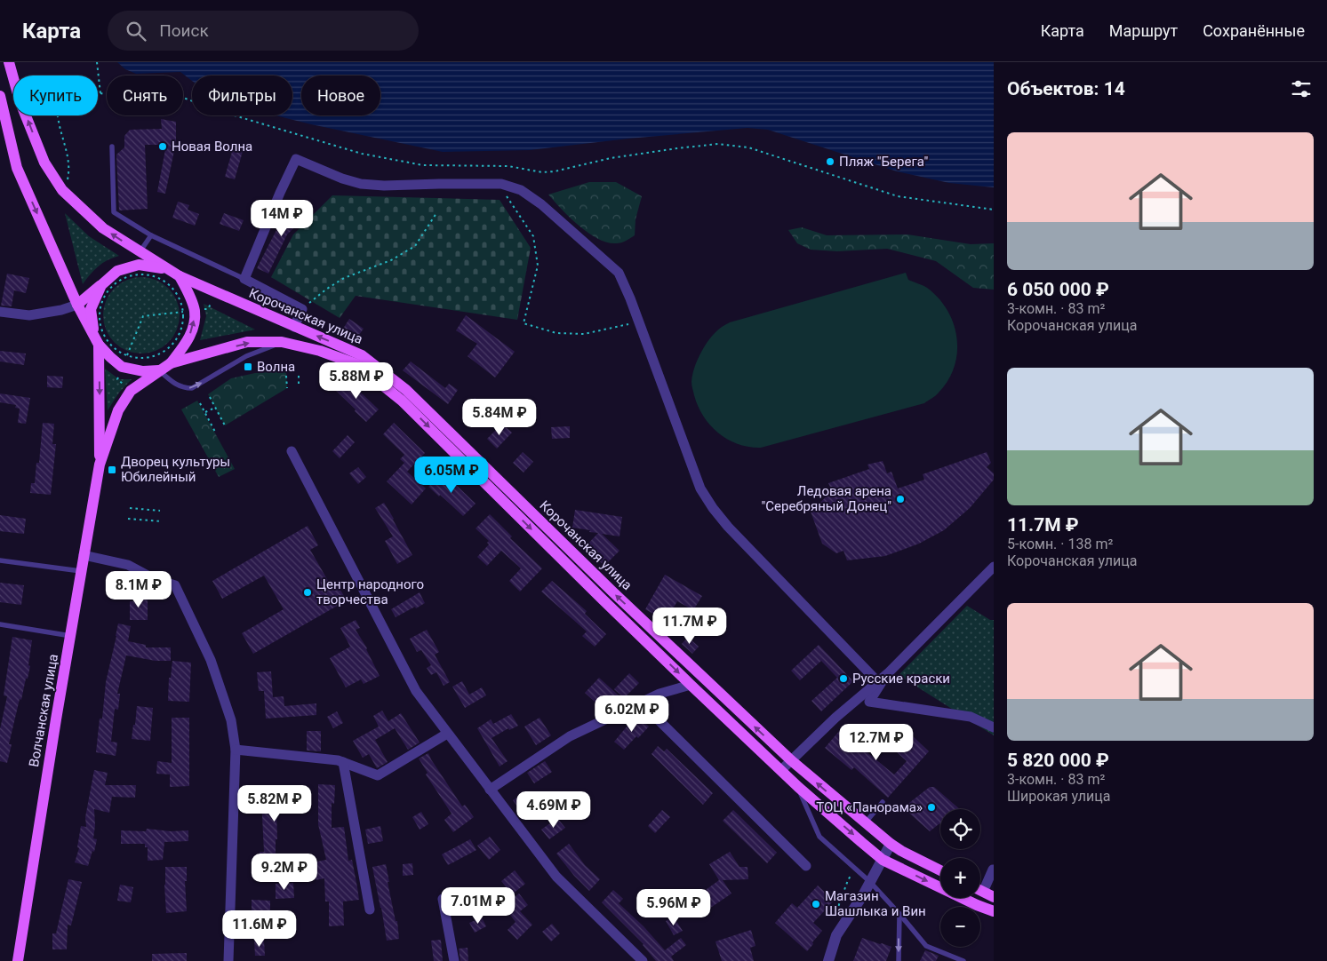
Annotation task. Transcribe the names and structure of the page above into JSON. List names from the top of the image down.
{
  "streets": {
    "main road": ["Корочанская улица", "Волчанская улица"]
  },
  "places": {
    "other": [
      "Новая Волна",
      "Пляж \"Берега\"",
      "Ледовая арена \"Серебряный Донец\"",
      "Центр народного творчества",
      "Русские краски",
      "ТОЦ «Панорама»",
      "Магазин Шашлыка и Вин"
    ],
    "transit": ["Волна", "Дворец культуры Юбилейный"]
  },
  "page": {
    "header": "Карта",
    "search": "Поиск",
    "nav": ["Карта", "Маршрут", "Сохранённые"],
    "heading": "Объектов: 14",
    "chip": [
      "Купить",
      "Снять",
      "Фильтры",
      "Новое"
    ],
    "list": [
      {
        "name": "6 050 000 ₽",
        "note": "3-комн. · 83 m² · Корочанская улица"
      },
      {
        "name": "11.7M ₽",
        "note": "5-комн. · 138 m² · Корочанская улица"
      },
      {
        "name": "5 820 000 ₽",
        "note": "3-комн. · 83 m² · Широкая улица"
      }
    ],
    "price": [
      "14M ₽",
      "5.88M ₽",
      "5.84M ₽",
      "6.05M ₽",
      "8.1M ₽",
      "11.7M ₽",
      "6.02M ₽",
      "12.7M ₽",
      "5.82M ₽",
      "4.69M ₽",
      "9.2M ₽",
      "7.01M ₽",
      "5.96M ₽",
      "11.6M ₽"
    ],
    "map_buttons": ["+", "−"]
  }
}
